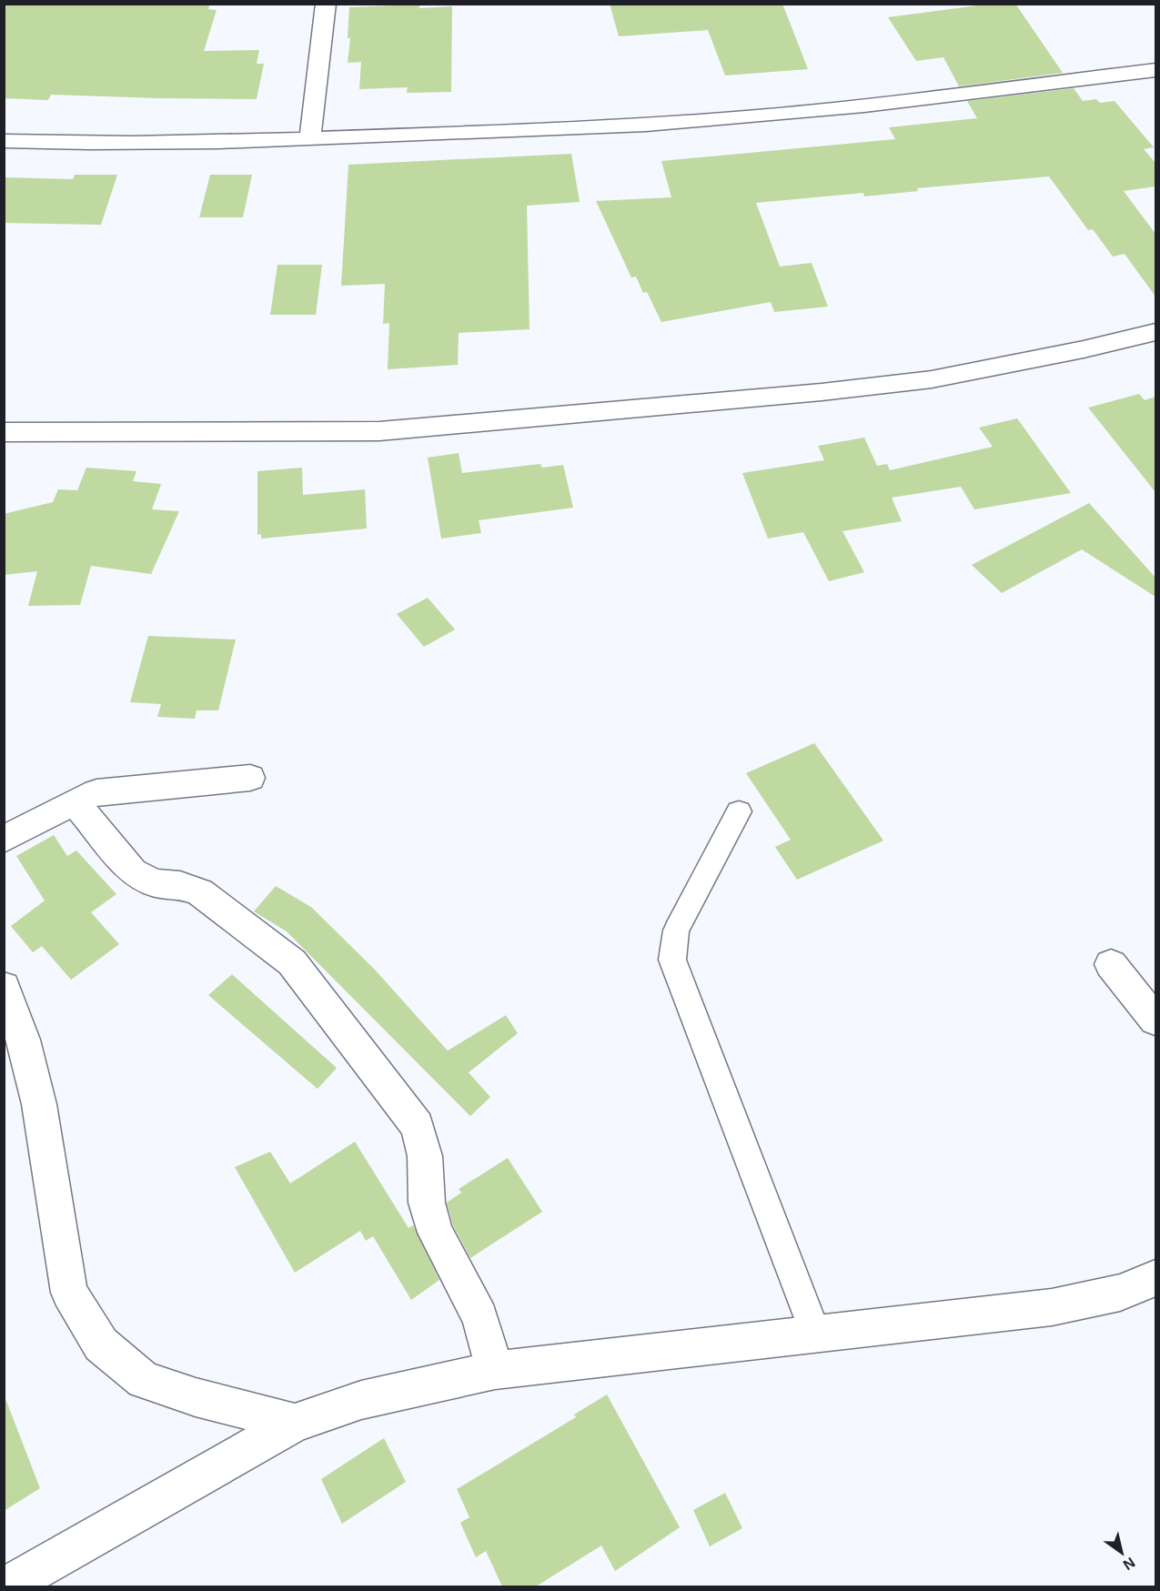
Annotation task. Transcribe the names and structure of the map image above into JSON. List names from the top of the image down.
{
  "north": "bottom right"
}
